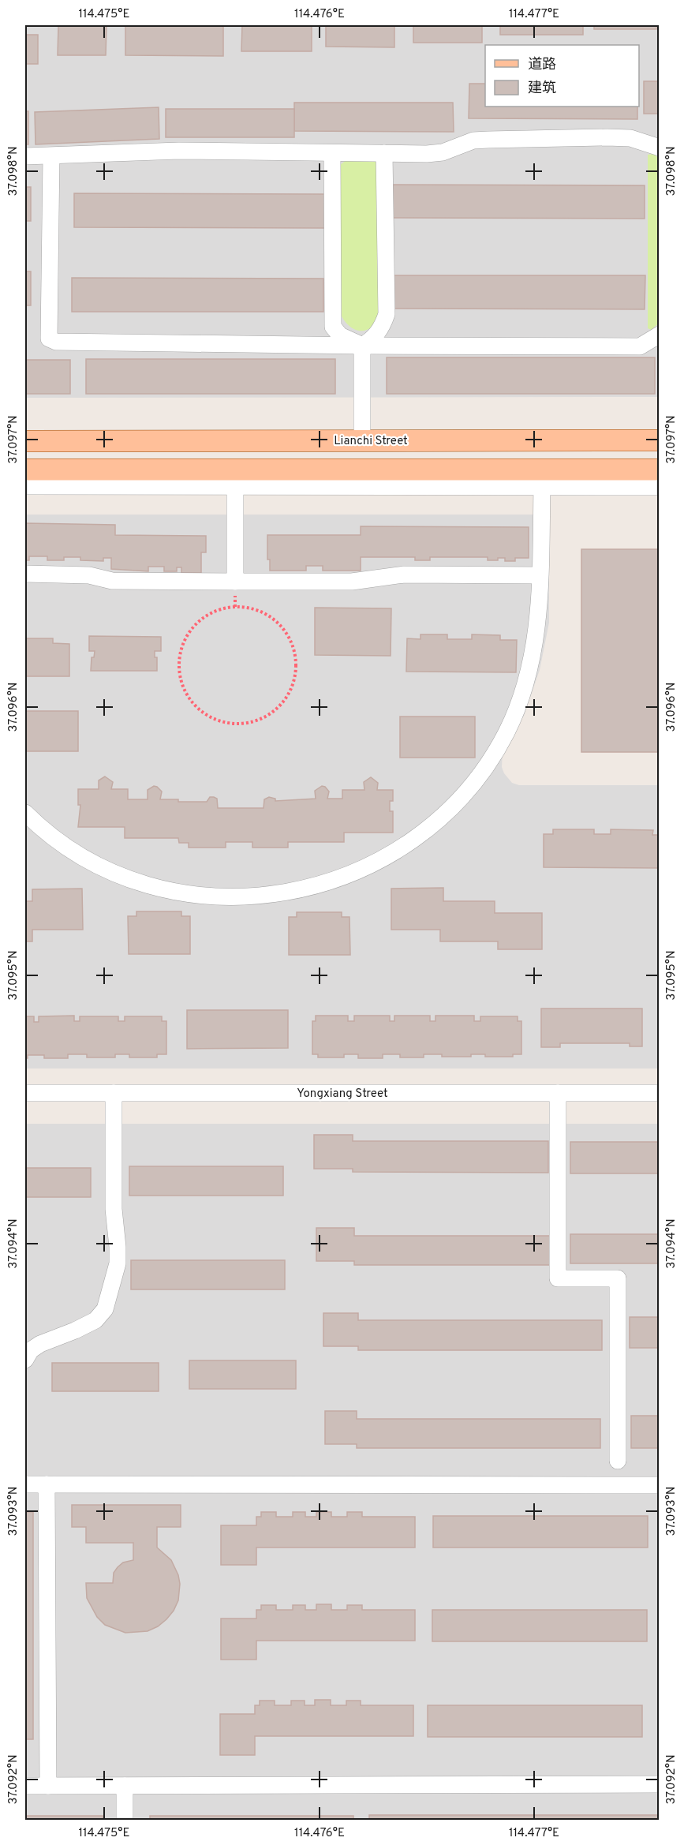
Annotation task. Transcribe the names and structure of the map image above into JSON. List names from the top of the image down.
{
  "streets": {
    "main road": ["Lianchi Street"],
    "street": ["Yongxiang Street"]
  },
  "legend": ["道路", "建筑"],
  "coordinates": [
    "114.475°E",
    "114.476°E",
    "114.477°E",
    "37.098°N",
    "37.097°N",
    "37.096°N",
    "37.095°N",
    "37.094°N",
    "37.093°N",
    "37.092°N"
  ]
}
